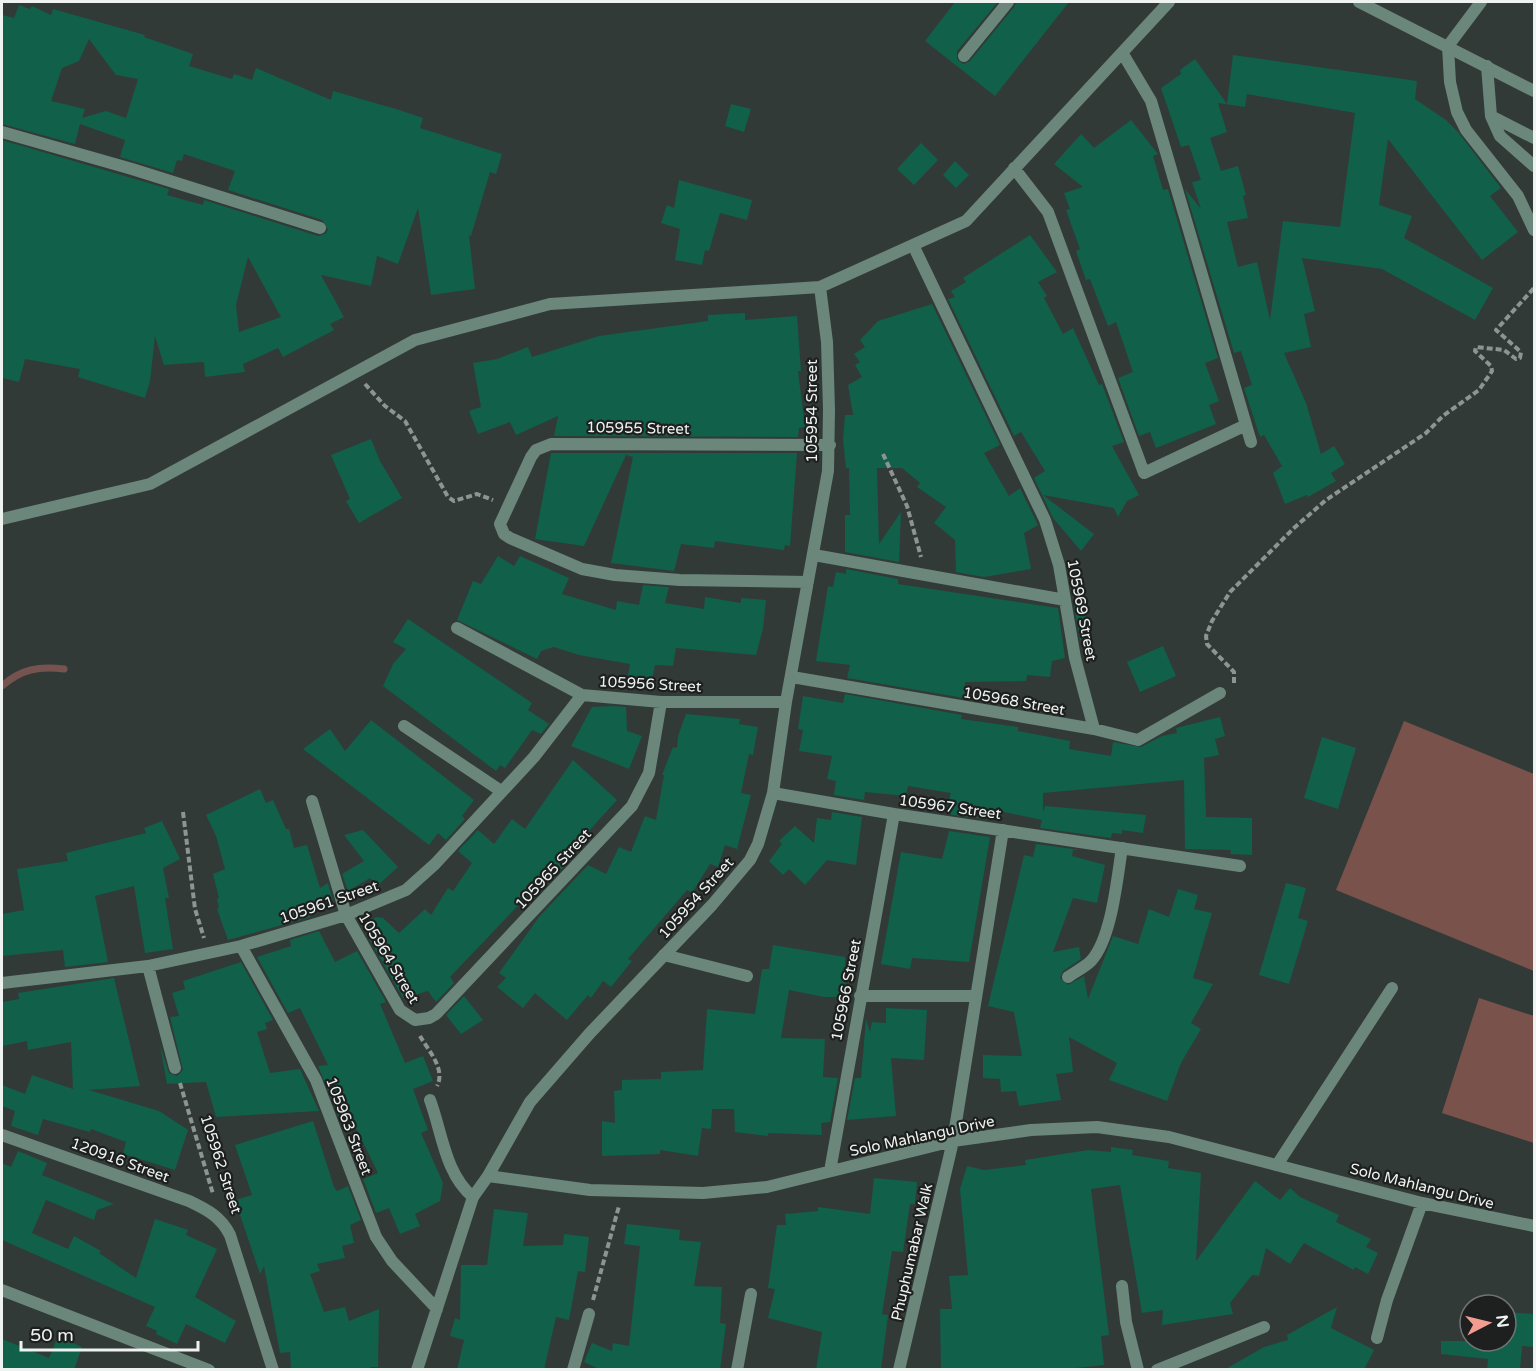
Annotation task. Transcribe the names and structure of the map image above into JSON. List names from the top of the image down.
{
  "streets": {
    "street": [
      "105954 Street",
      "105955 Street",
      "105969 Street",
      "105956 Street",
      "105968 Street",
      "105967 Street",
      "105965 Street",
      "105961 Street",
      "105964 Street",
      "105966 Street",
      "105963 Street",
      "Solo Mahlangu Drive",
      "120916 Street",
      "105962 Street",
      "Phuphumabar Walk"
    ]
  },
  "crossings": [
    ["105954 Street", "105955 Street"],
    ["105954 Street", "105956 Street"],
    ["105954 Street", "105968 Street"],
    ["105954 Street", "105967 Street"],
    ["105954 Street", "105963 Street"],
    ["105954 Street", "Solo Mahlangu Drive"],
    ["105969 Street", "105968 Street"],
    ["105956 Street", "105965 Street"],
    ["105956 Street", "105961 Street"],
    ["105967 Street", "105966 Street"],
    ["105965 Street", "105964 Street"],
    ["105961 Street", "105964 Street"],
    ["105961 Street", "105963 Street"],
    ["105966 Street", "Solo Mahlangu Drive"],
    ["Solo Mahlangu Drive", "Phuphumabar Walk"],
    ["120916 Street", "105962 Street"]
  ],
  "scale_bar": "50 m",
  "north": "right"
}
